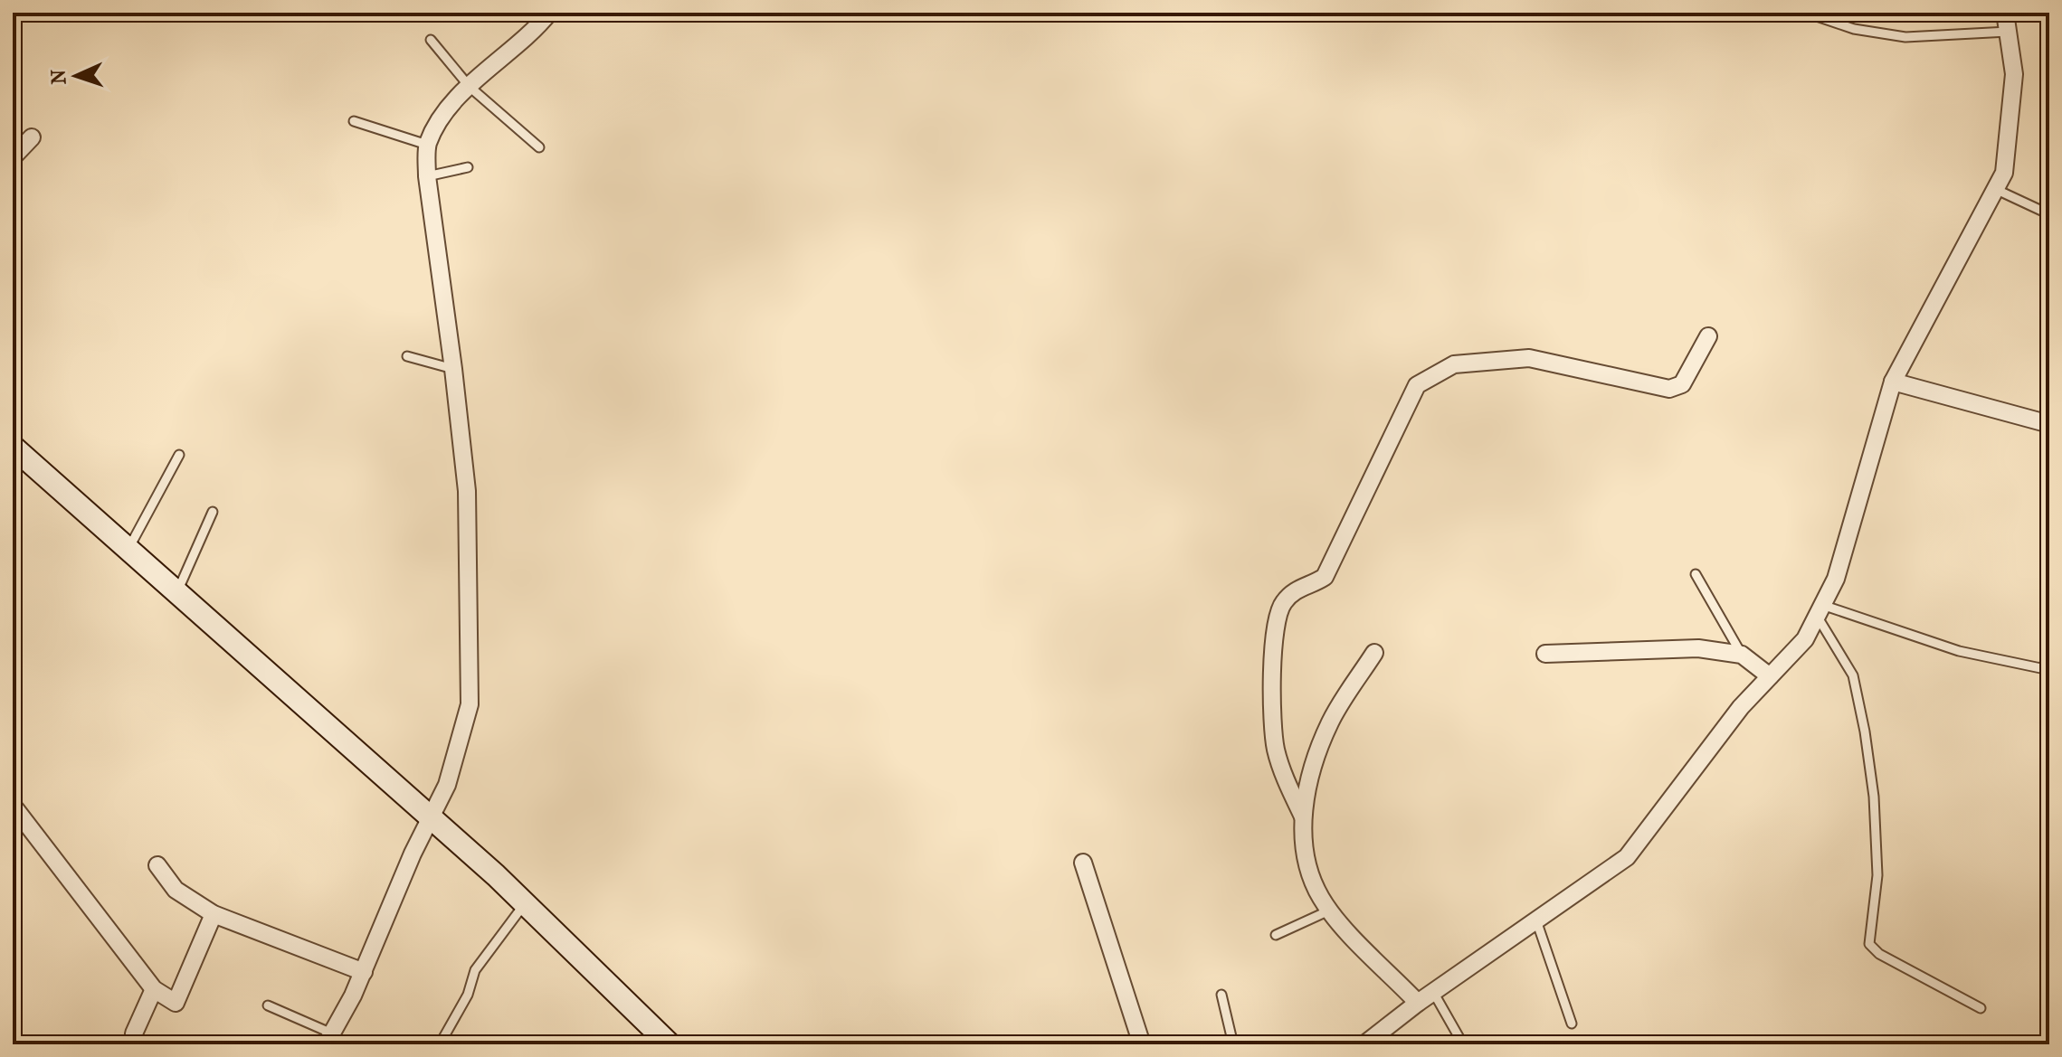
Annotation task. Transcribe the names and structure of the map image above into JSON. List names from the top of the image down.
{
  "north": "left"
}
